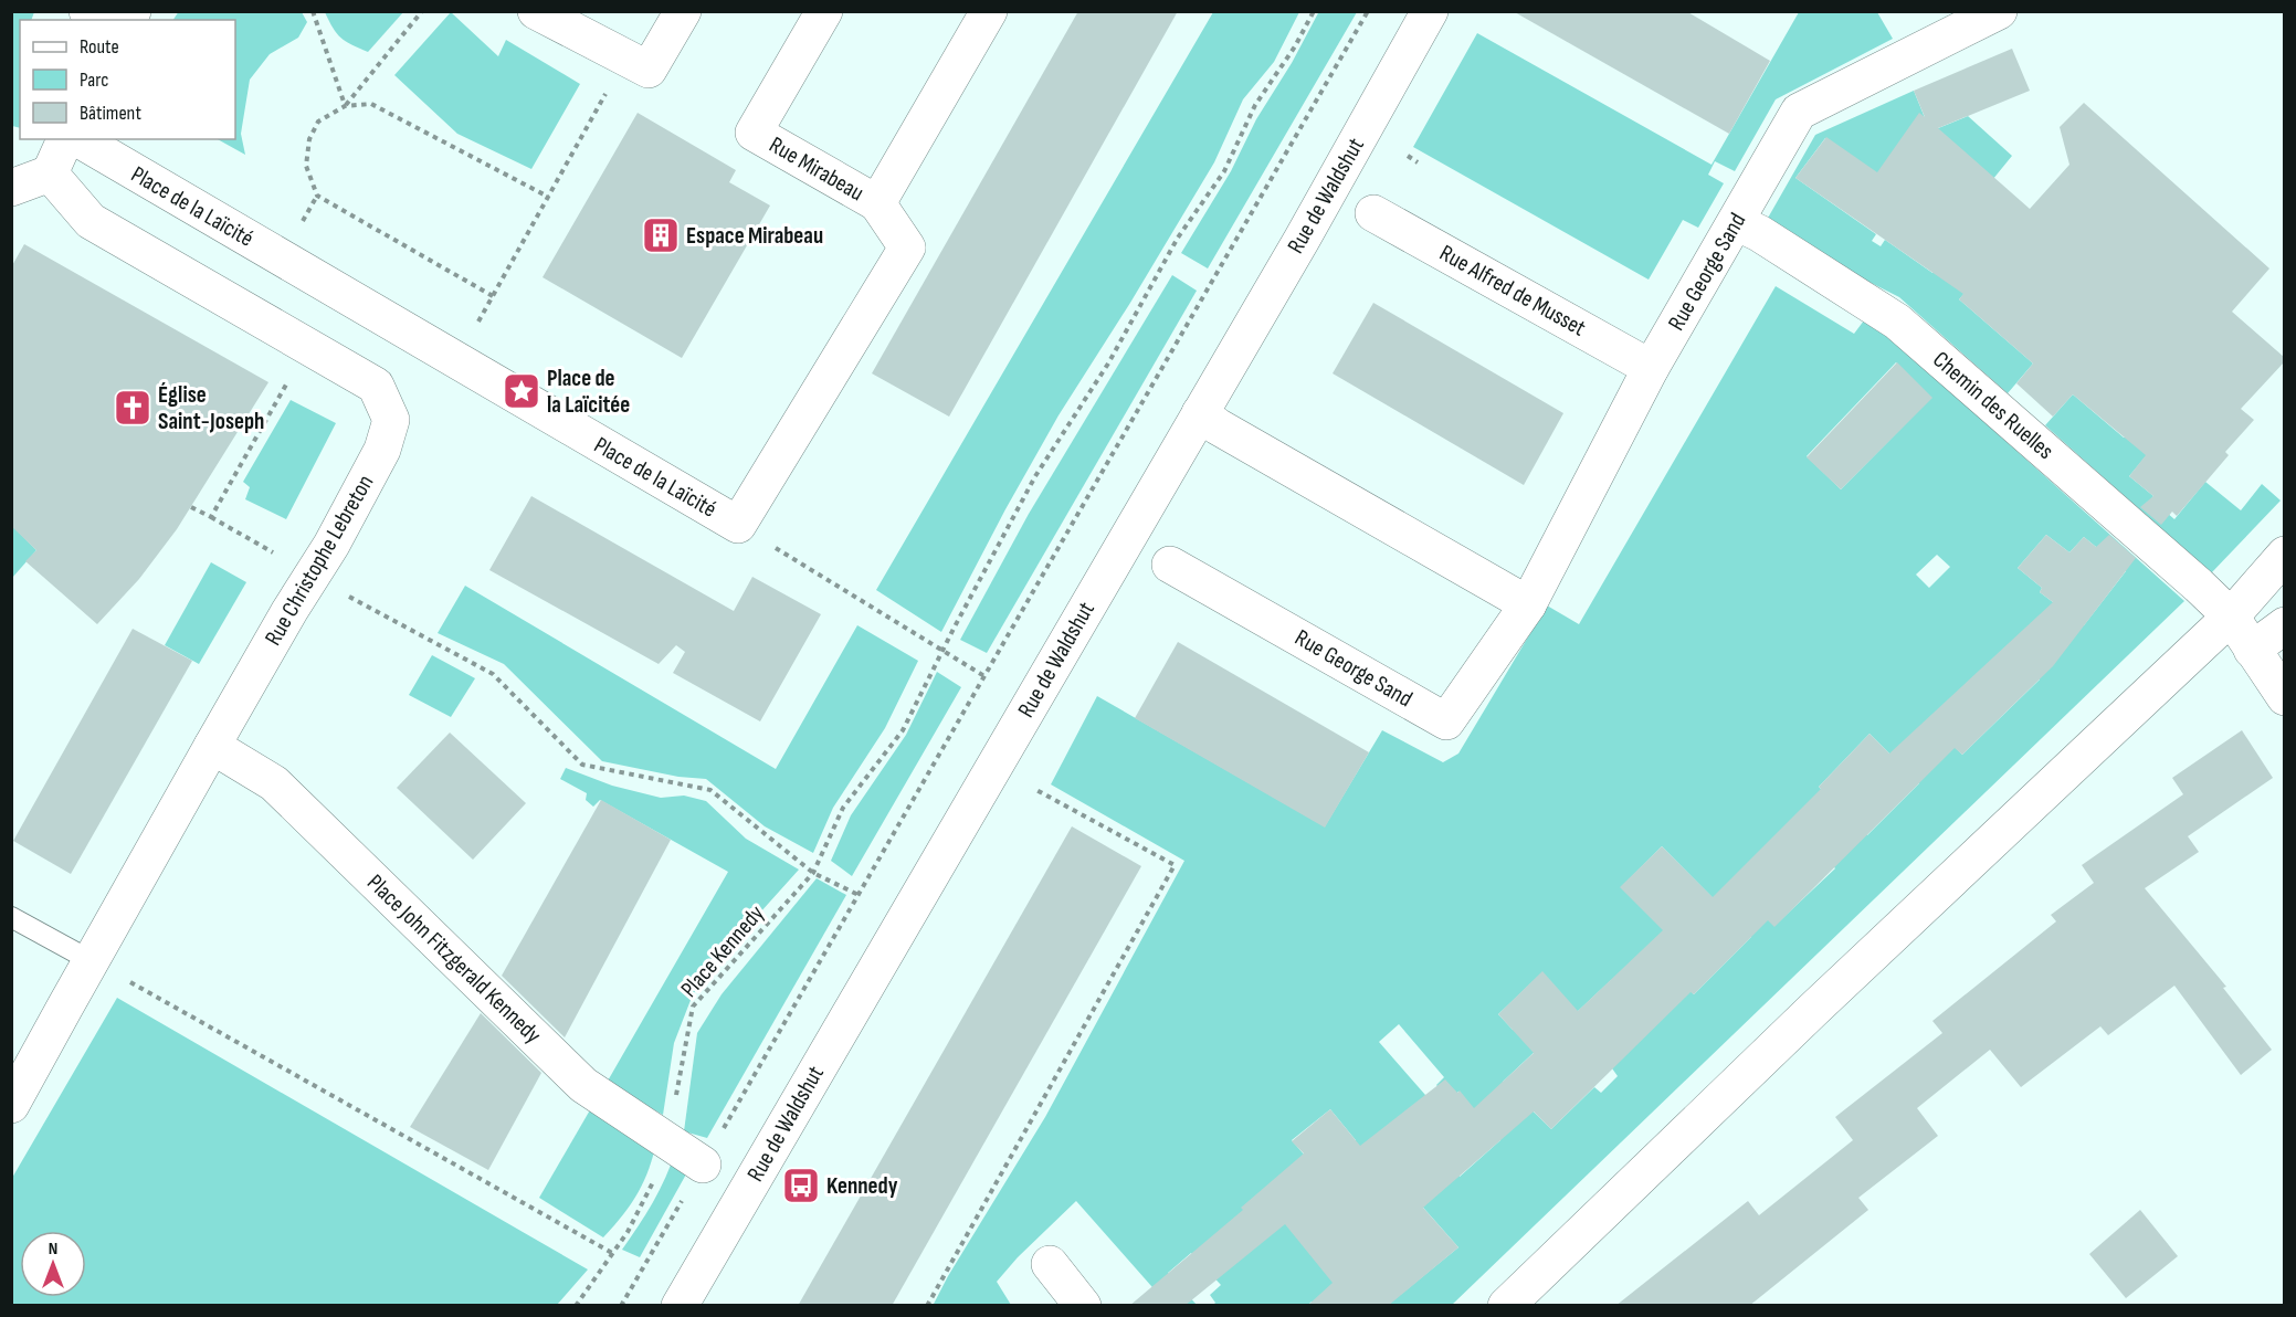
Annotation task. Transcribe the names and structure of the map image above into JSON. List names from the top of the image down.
{
  "streets": {
    "street": [
      "Rue Mirabeau",
      "Rue de Waldshut",
      "Place de la Laïcité",
      "Rue George Sand",
      "Rue Alfred de Musset",
      "Chemin des Ruelles",
      "Rue Christophe Lebreton",
      "Place John Fitzgerald Kennedy"
    ],
    "path": ["Place Kennedy"]
  },
  "crossings": [
    ["Rue Mirabeau", "Place de la Laïcité"],
    ["Rue George Sand", "Rue Alfred de Musset"],
    ["Rue George Sand", "Chemin des Ruelles"],
    ["Rue Christophe Lebreton", "Place John Fitzgerald Kennedy"],
    ["Place Kennedy", "Place John Fitzgerald Kennedy"]
  ],
  "places": {
    "building": ["Espace Mirabeau"],
    "place": ["Place de la Laïcitée"],
    "church": ["Église Saint-Joseph"],
    "bus stop": ["Kennedy"]
  },
  "legend": ["Route", "Parc", "Bâtiment"],
  "north": "top"
}
